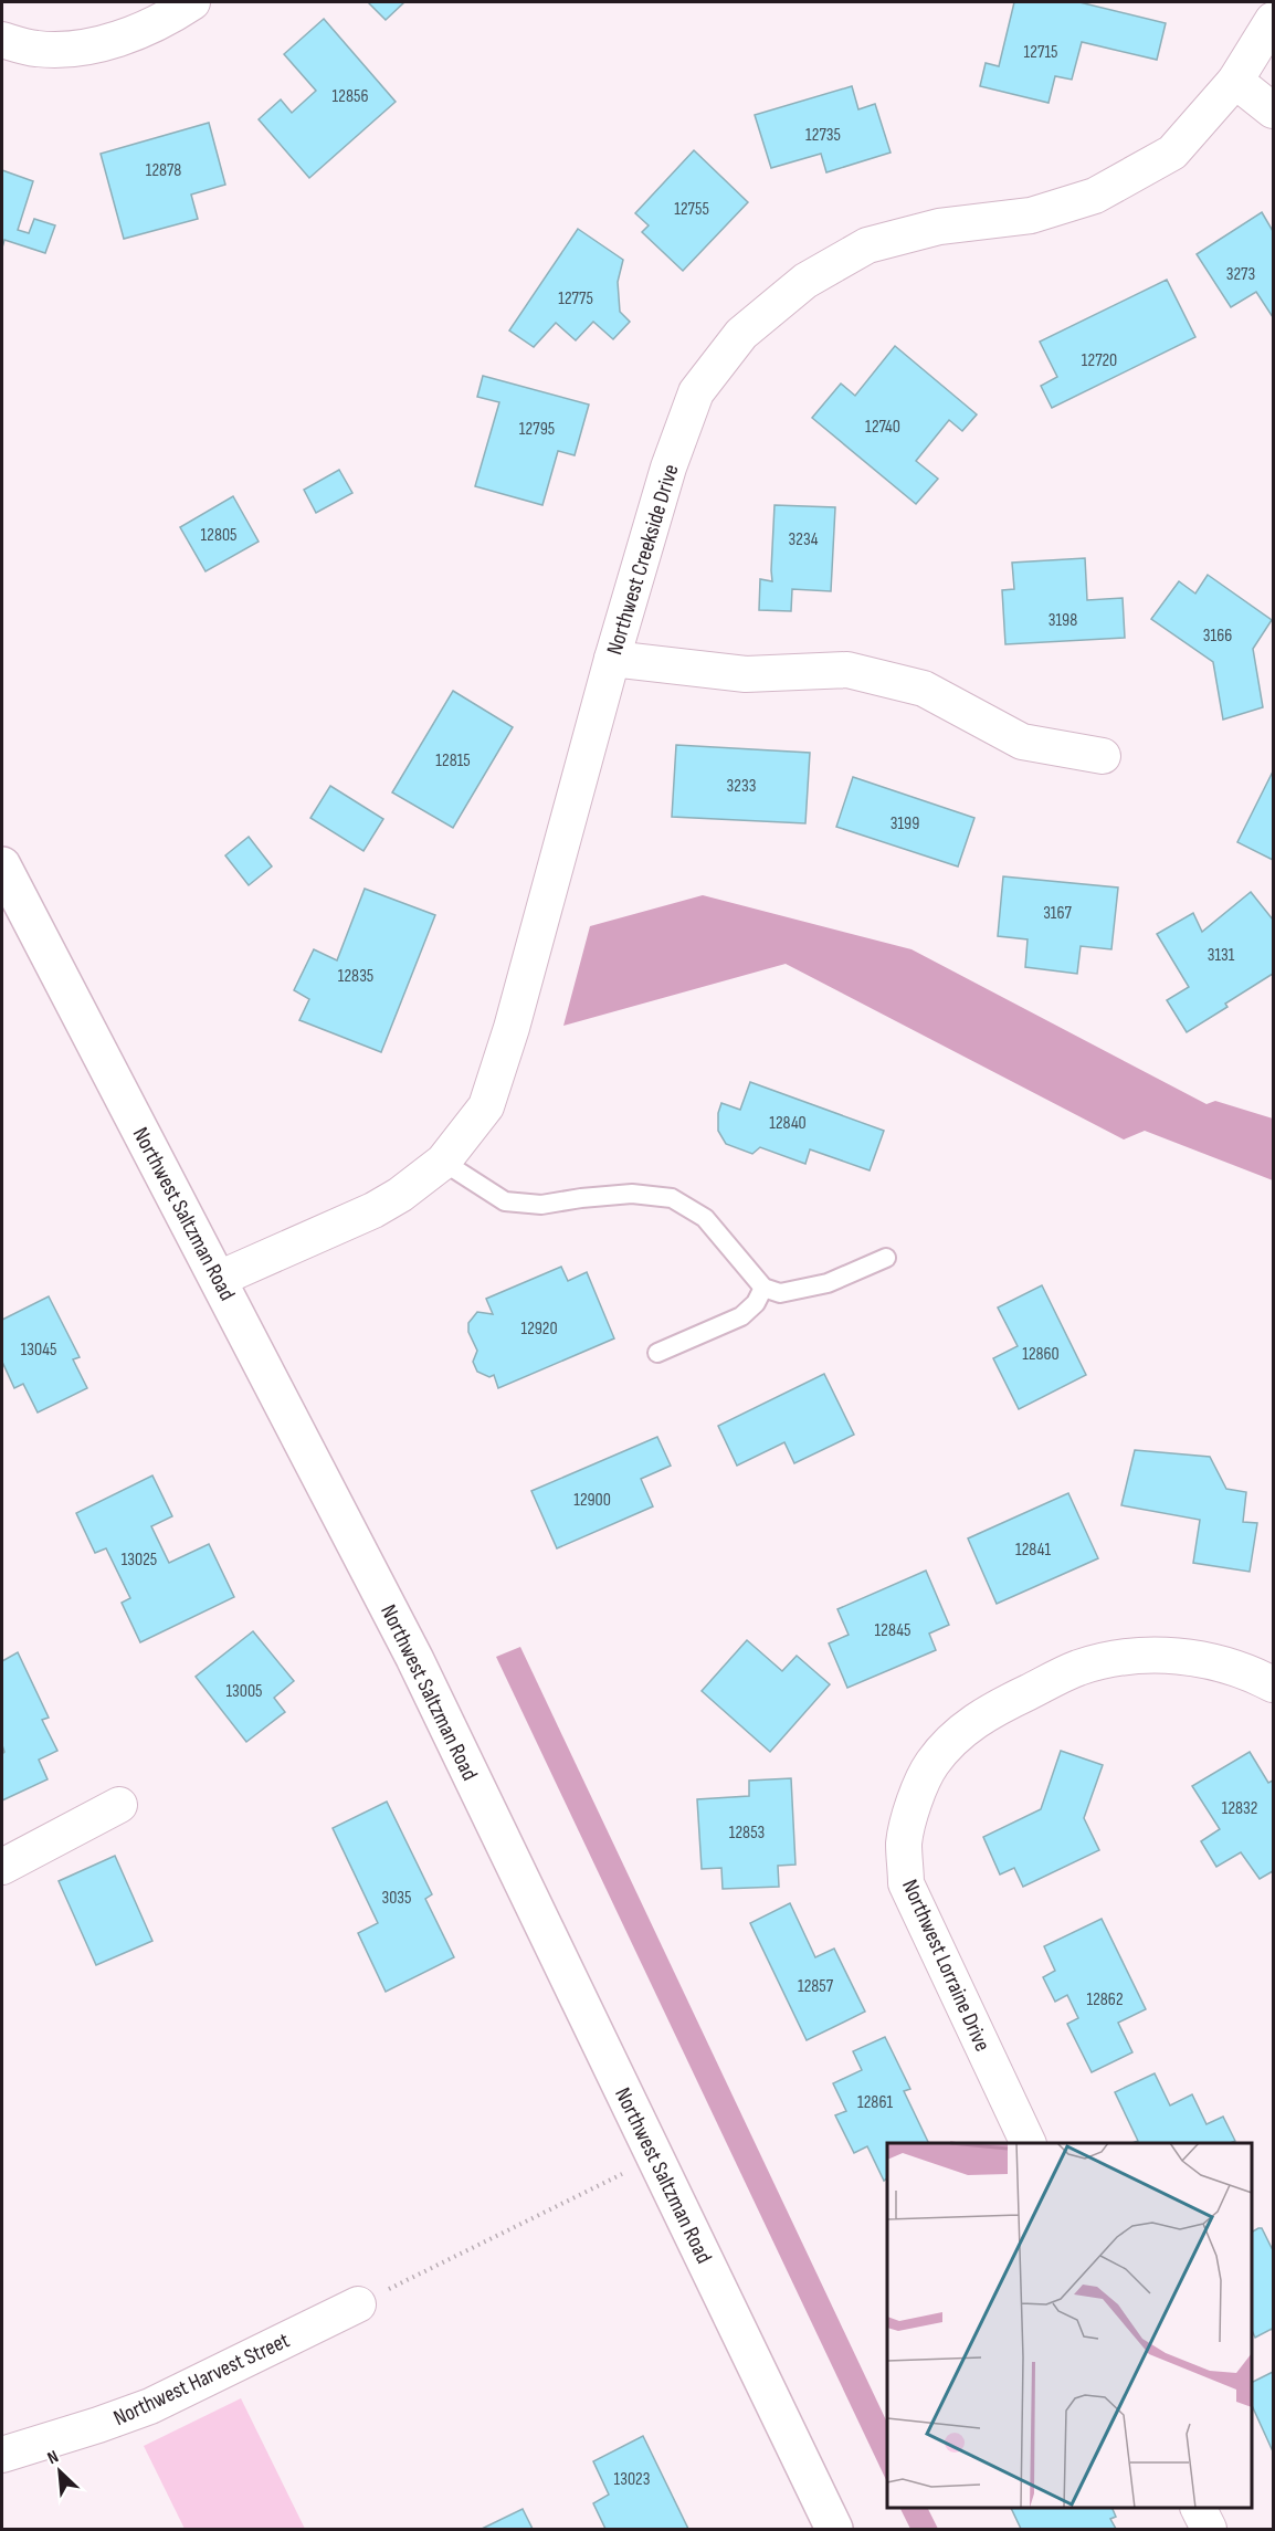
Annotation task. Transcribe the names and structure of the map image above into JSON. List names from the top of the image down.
{
  "streets": {
    "main road": ["Northwest Saltzman Road"],
    "street": ["Northwest Creekside Drive", "Northwest Lorraine Drive", "Northwest Harvest Street"]
  },
  "crossings": [
    ["Northwest Creekside Drive", "Northwest Saltzman Road"]
  ],
  "house_numbers": [
    "12715",
    "12856",
    "12735",
    "12878",
    "12755",
    "3273",
    "12775",
    "12720",
    "12740",
    "12795",
    "12805",
    "3234",
    "3198",
    "3166",
    "12815",
    "3233",
    "3199",
    "3167",
    "3131",
    "12835",
    "12840",
    "12920",
    "13045",
    "12860",
    "12900",
    "12841",
    "13025",
    "12845",
    "13005",
    "12832",
    "12853",
    "3035",
    "12857",
    "12862",
    "12861",
    "13023"
  ],
  "north": "top left"
}
